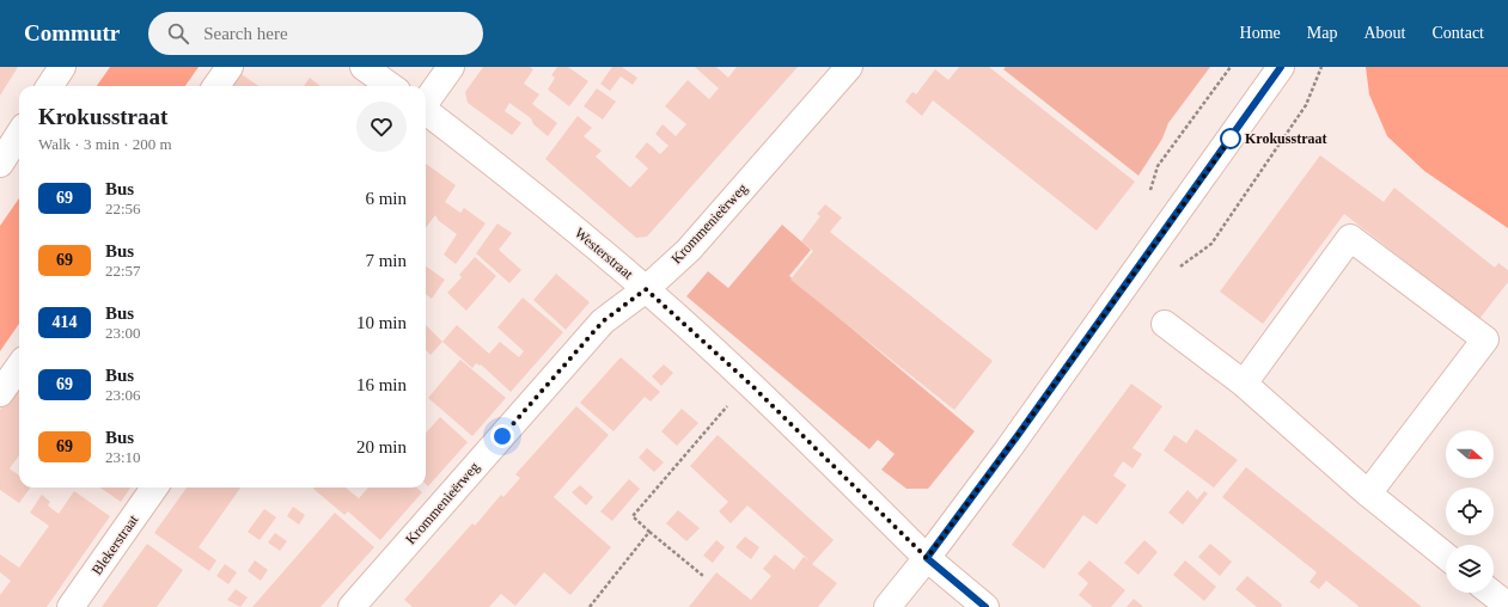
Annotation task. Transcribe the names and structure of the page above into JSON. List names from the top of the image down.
{
  "streets": {
    "street": ["Krommenieërweg", "Westerstraat", "Blekerstraat"]
  },
  "crossings": [
    ["Krommenieërweg", "Westerstraat"]
  ],
  "places": ["Krokusstraat"],
  "lines": ["bus line 69"],
  "north": "right",
  "page": {
    "header": "Commutr",
    "search": "Search here",
    "nav": [
      "Home",
      "Map",
      "About",
      "Contact"
    ],
    "heading": ["Krokusstraat", "Walk · 3 min · 200 m"],
    "list": [
      {
        "mark": "69",
        "name": "Bus",
        "note": "22:56",
        "value": "6 min"
      },
      {
        "mark": "69",
        "name": "Bus",
        "note": "22:57",
        "value": "7 min"
      },
      {
        "mark": "414",
        "name": "Bus",
        "note": "23:00",
        "value": "10 min"
      },
      {
        "mark": "69",
        "name": "Bus",
        "note": "23:06",
        "value": "16 min"
      },
      {
        "mark": "69",
        "name": "Bus",
        "note": "23:10",
        "value": "20 min"
      }
    ]
  }
}
